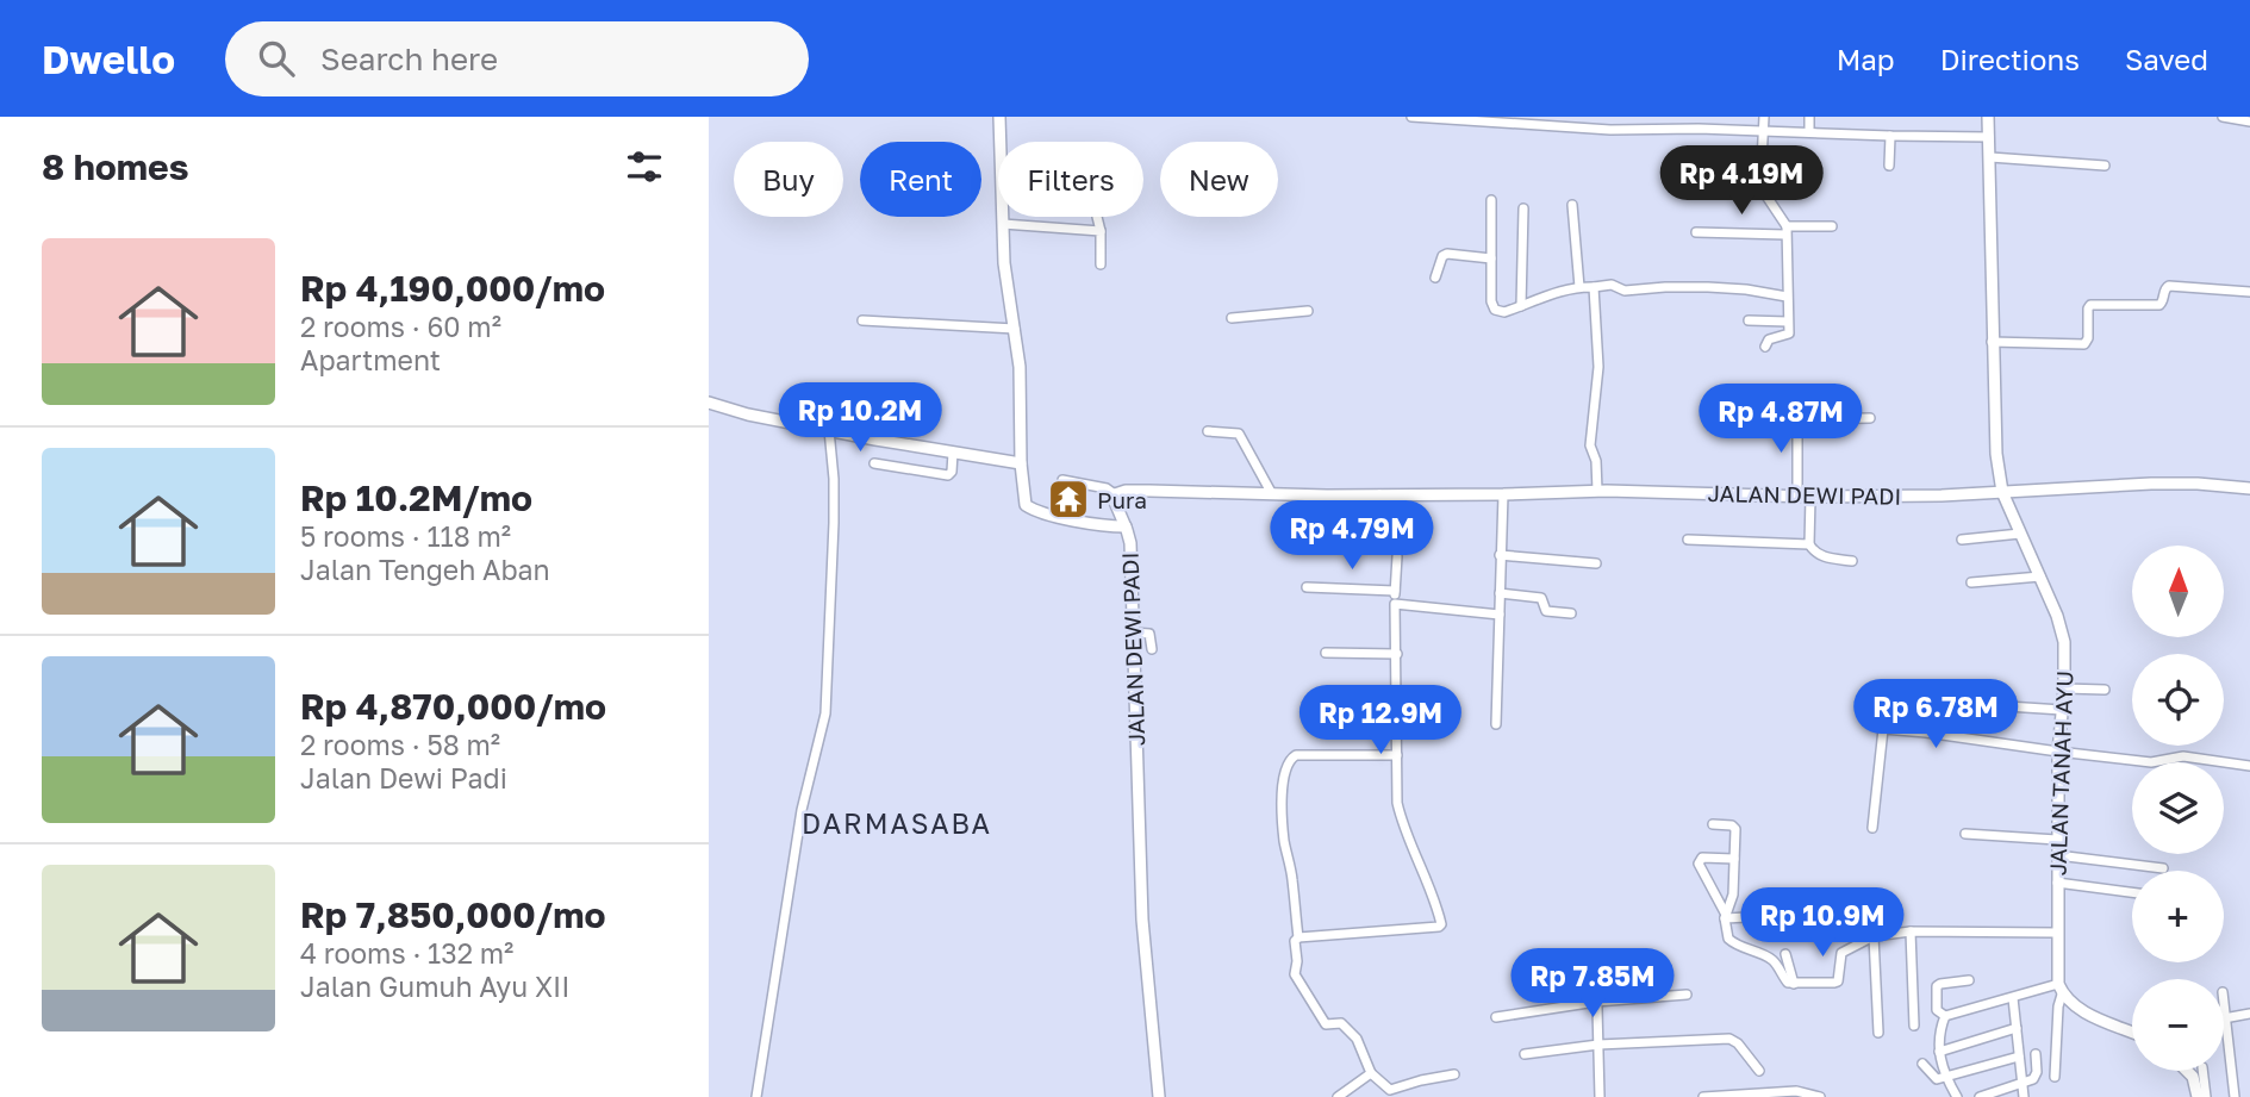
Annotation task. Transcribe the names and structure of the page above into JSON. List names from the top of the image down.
{
  "streets": {
    "street": ["JALAN DEWI PADI", "JALAN TANAH AYU"]
  },
  "crossings": [
    ["JALAN DEWI PADI", "JALAN TANAH AYU"]
  ],
  "districts": ["DARMASABA"],
  "places": {
    "temple": ["Pura"]
  },
  "north": "top",
  "page": {
    "header": "Dwello",
    "search": "Search here",
    "nav": ["Map", "Directions", "Saved"],
    "heading": "8 homes",
    "chip": [
      "Buy",
      "Rent",
      "Filters",
      "New"
    ],
    "price": [
      "Rp 4.19M",
      "Rp 10.2M",
      "Rp 4.87M",
      "Rp 4.79M",
      "Rp 6.78M",
      "Rp 12.9M",
      "Rp 10.9M",
      "Rp 7.85M"
    ],
    "list": [
      {
        "name": "Rp 4,190,000/mo",
        "note": "2 rooms · 60 m² · Apartment"
      },
      {
        "name": "Rp 10.2M/mo",
        "note": "5 rooms · 118 m² · Jalan Tengeh Aban"
      },
      {
        "name": "Rp 4,870,000/mo",
        "note": "2 rooms · 58 m² · Jalan Dewi Padi"
      },
      {
        "name": "Rp 7,850,000/mo",
        "note": "4 rooms · 132 m² · Jalan Gumuh Ayu XII"
      }
    ],
    "map_buttons": ["+", "−"]
  }
}
